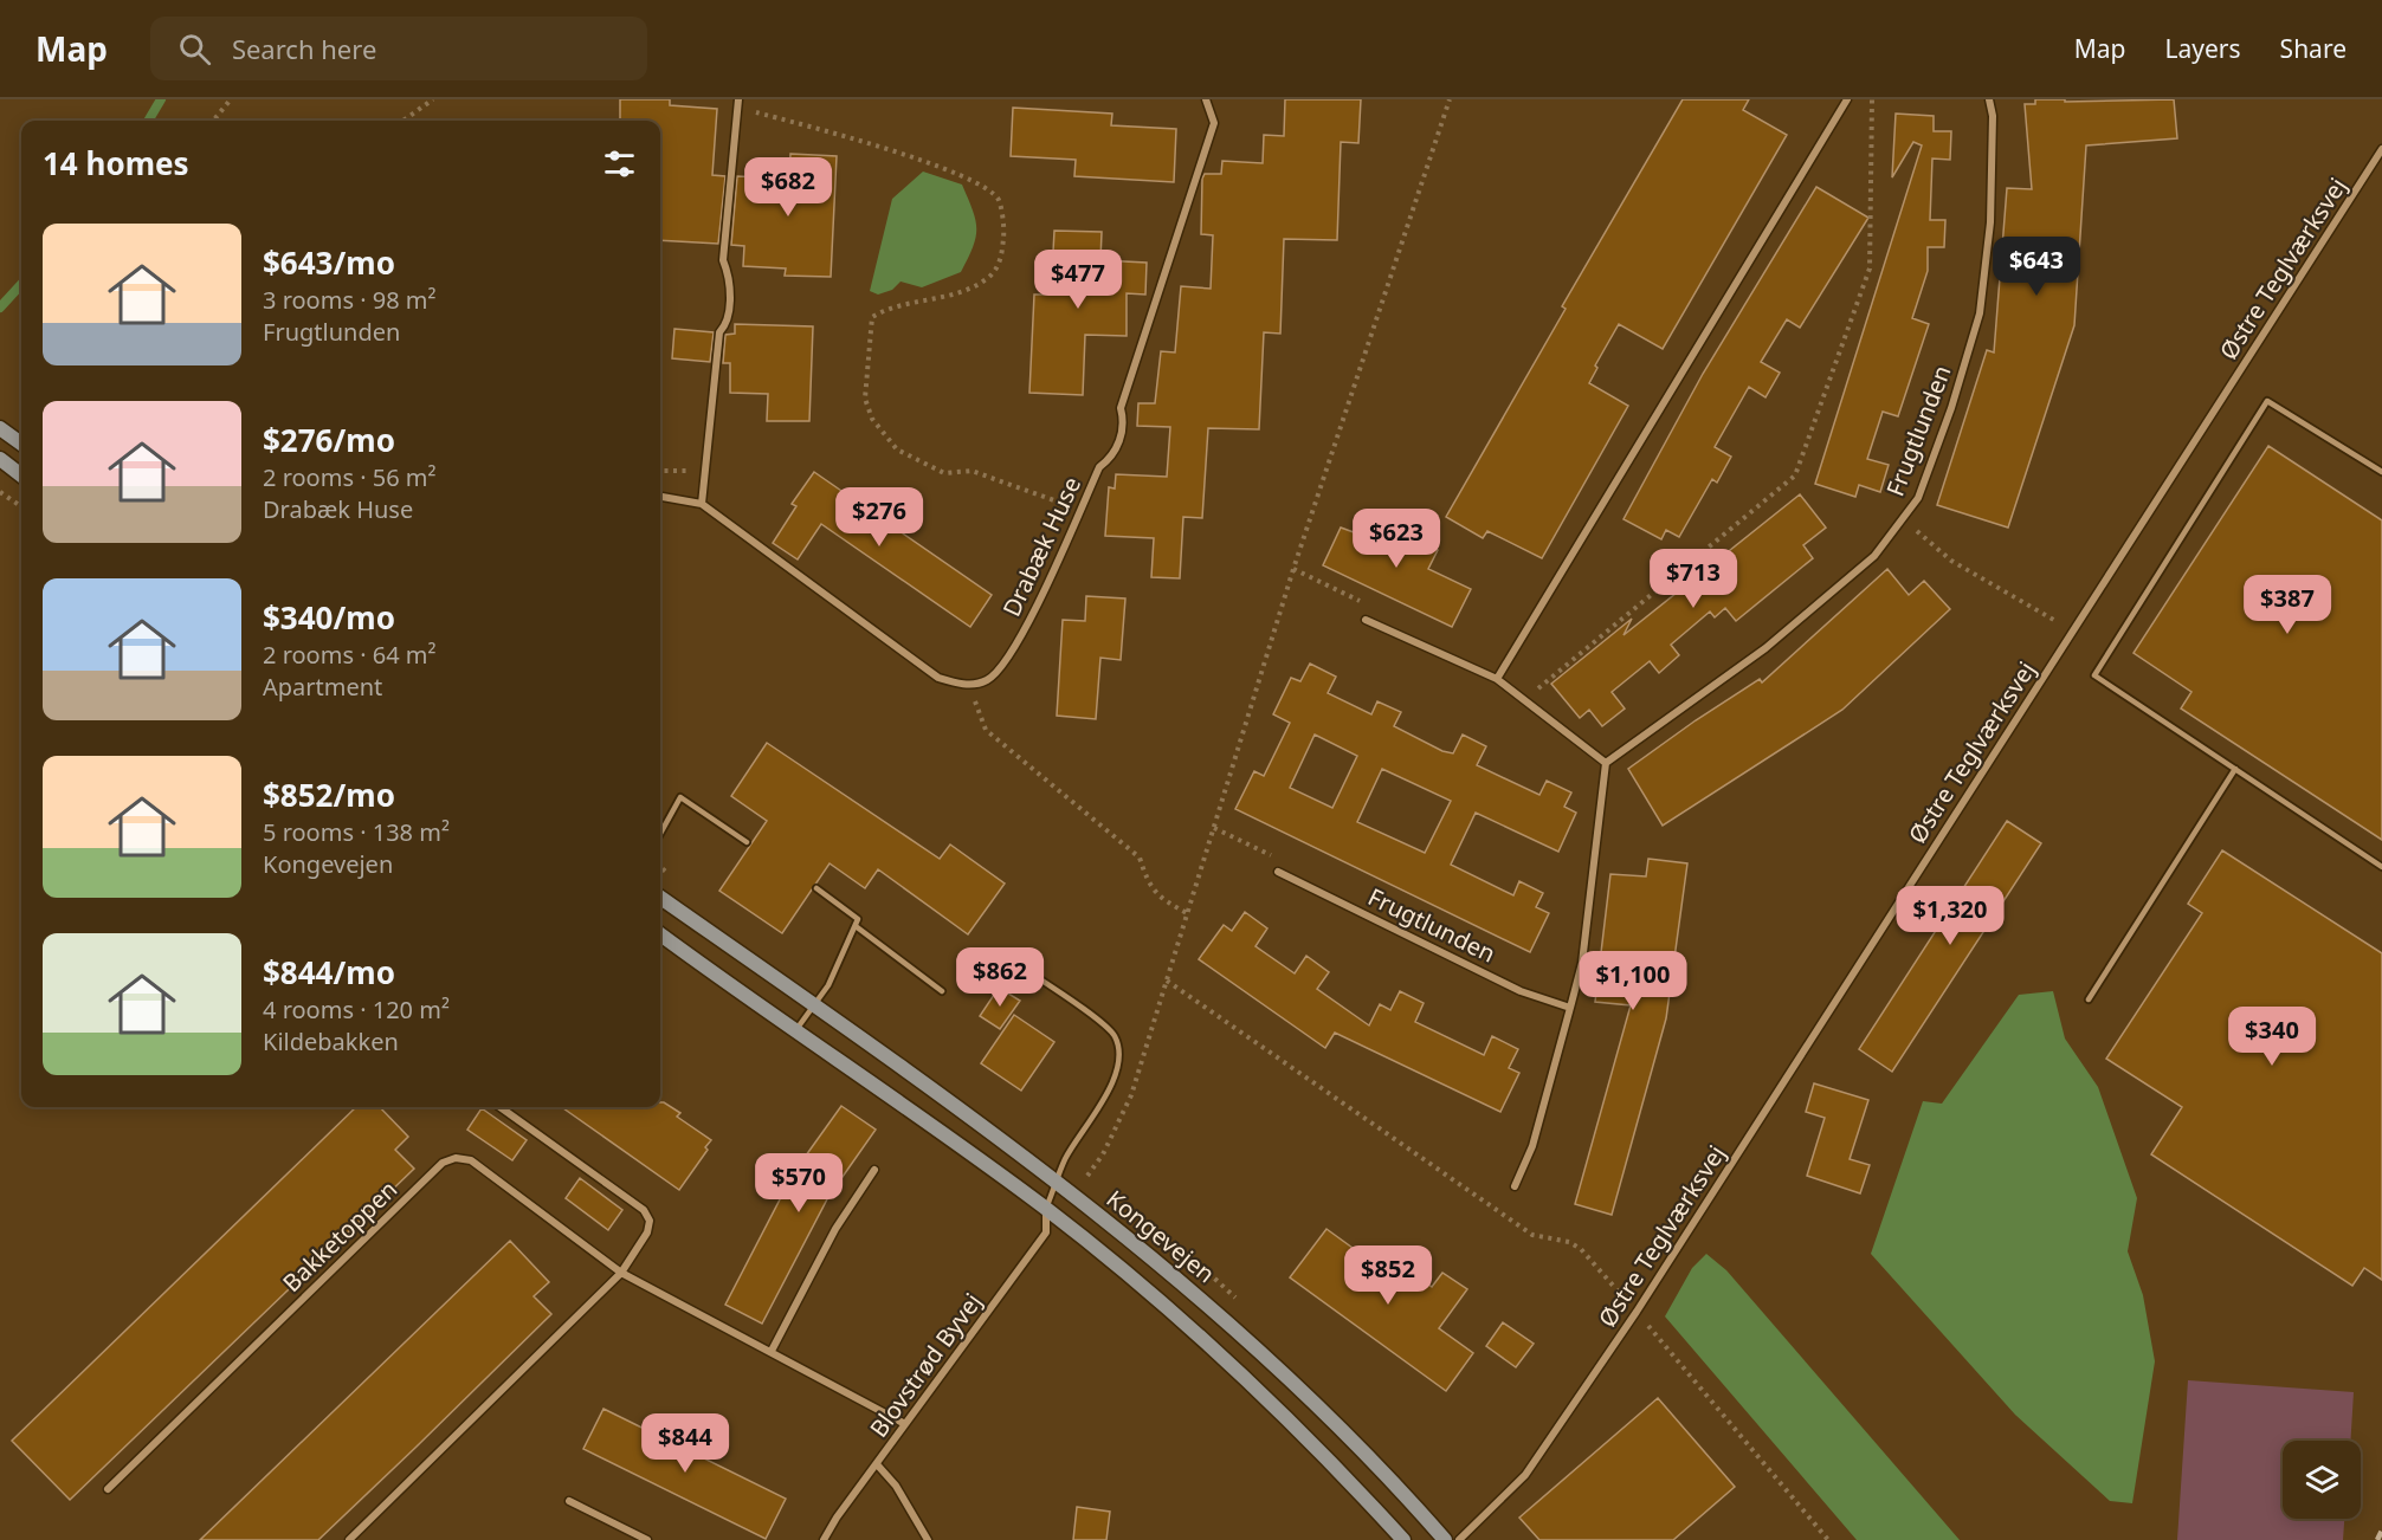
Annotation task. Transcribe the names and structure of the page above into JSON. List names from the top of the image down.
{
  "streets": {
    "main road": ["Kongevejen"],
    "street": [
      "Østre Teglværksvej",
      "Frugtlunden",
      "Drabæk Huse",
      "Bakketoppen",
      "Blovstrød Byvej"
    ]
  },
  "crossings": [
    ["Bakketoppen", "Blovstrød Byvej"]
  ],
  "page": {
    "header": "Map",
    "search": "Search here",
    "nav": ["Map", "Layers", "Share"],
    "heading": "14 homes",
    "price": [
      "$682",
      "$643",
      "$477",
      "$276",
      "$623",
      "$713",
      "$387",
      "$1,320",
      "$862",
      "$1,100",
      "$340",
      "$570",
      "$852",
      "$844"
    ],
    "list": [
      {
        "name": "$643/mo",
        "note": "3 rooms · 98 m² · Frugtlunden"
      },
      {
        "name": "$276/mo",
        "note": "2 rooms · 56 m² · Drabæk Huse"
      },
      {
        "name": "$340/mo",
        "note": "2 rooms · 64 m² · Apartment"
      },
      {
        "name": "$852/mo",
        "note": "5 rooms · 138 m² · Kongevejen"
      },
      {
        "name": "$844/mo",
        "note": "4 rooms · 120 m² · Kildebakken"
      }
    ]
  }
}
